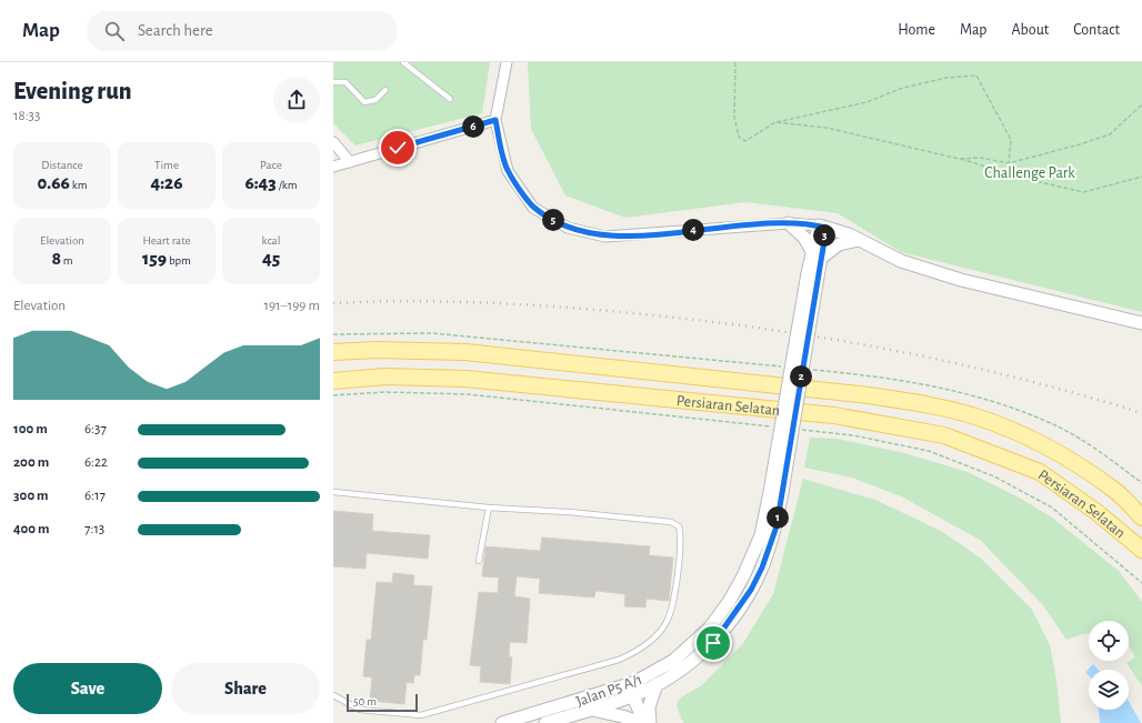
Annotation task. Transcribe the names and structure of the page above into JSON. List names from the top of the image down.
{
  "streets": {
    "main road": ["Persiaran Selatan"],
    "street": ["Jalan P5 A/1"]
  },
  "parks": ["Challenge Park"],
  "scale_bar": "50 m",
  "page": {
    "header": "Map",
    "search": "Search here",
    "nav": [
      "Home",
      "Map",
      "About",
      "Contact"
    ],
    "heading": ["Evening run", "18:33"],
    "pins": [
      "6",
      "5",
      "4",
      "3",
      "2",
      "1"
    ],
    "stats": [
      ["Distance", "0.66 km"],
      ["Time", "4:26"],
      ["Pace", "6:43 /km"],
      ["Elevation", "8 m"],
      ["Heart rate", "159 bpm"],
      ["kcal", "45"]
    ],
    "chart": ["Elevation", "191–199 m"],
    "list": [
      {
        "name": "100 m",
        "note": "6:37"
      },
      {
        "name": "200 m",
        "note": "6:22"
      },
      {
        "name": "300 m",
        "note": "6:17"
      },
      {
        "name": "400 m",
        "note": "7:13"
      }
    ],
    "buttons": ["Save", "Share"],
    "scale": "50 m"
  }
}
